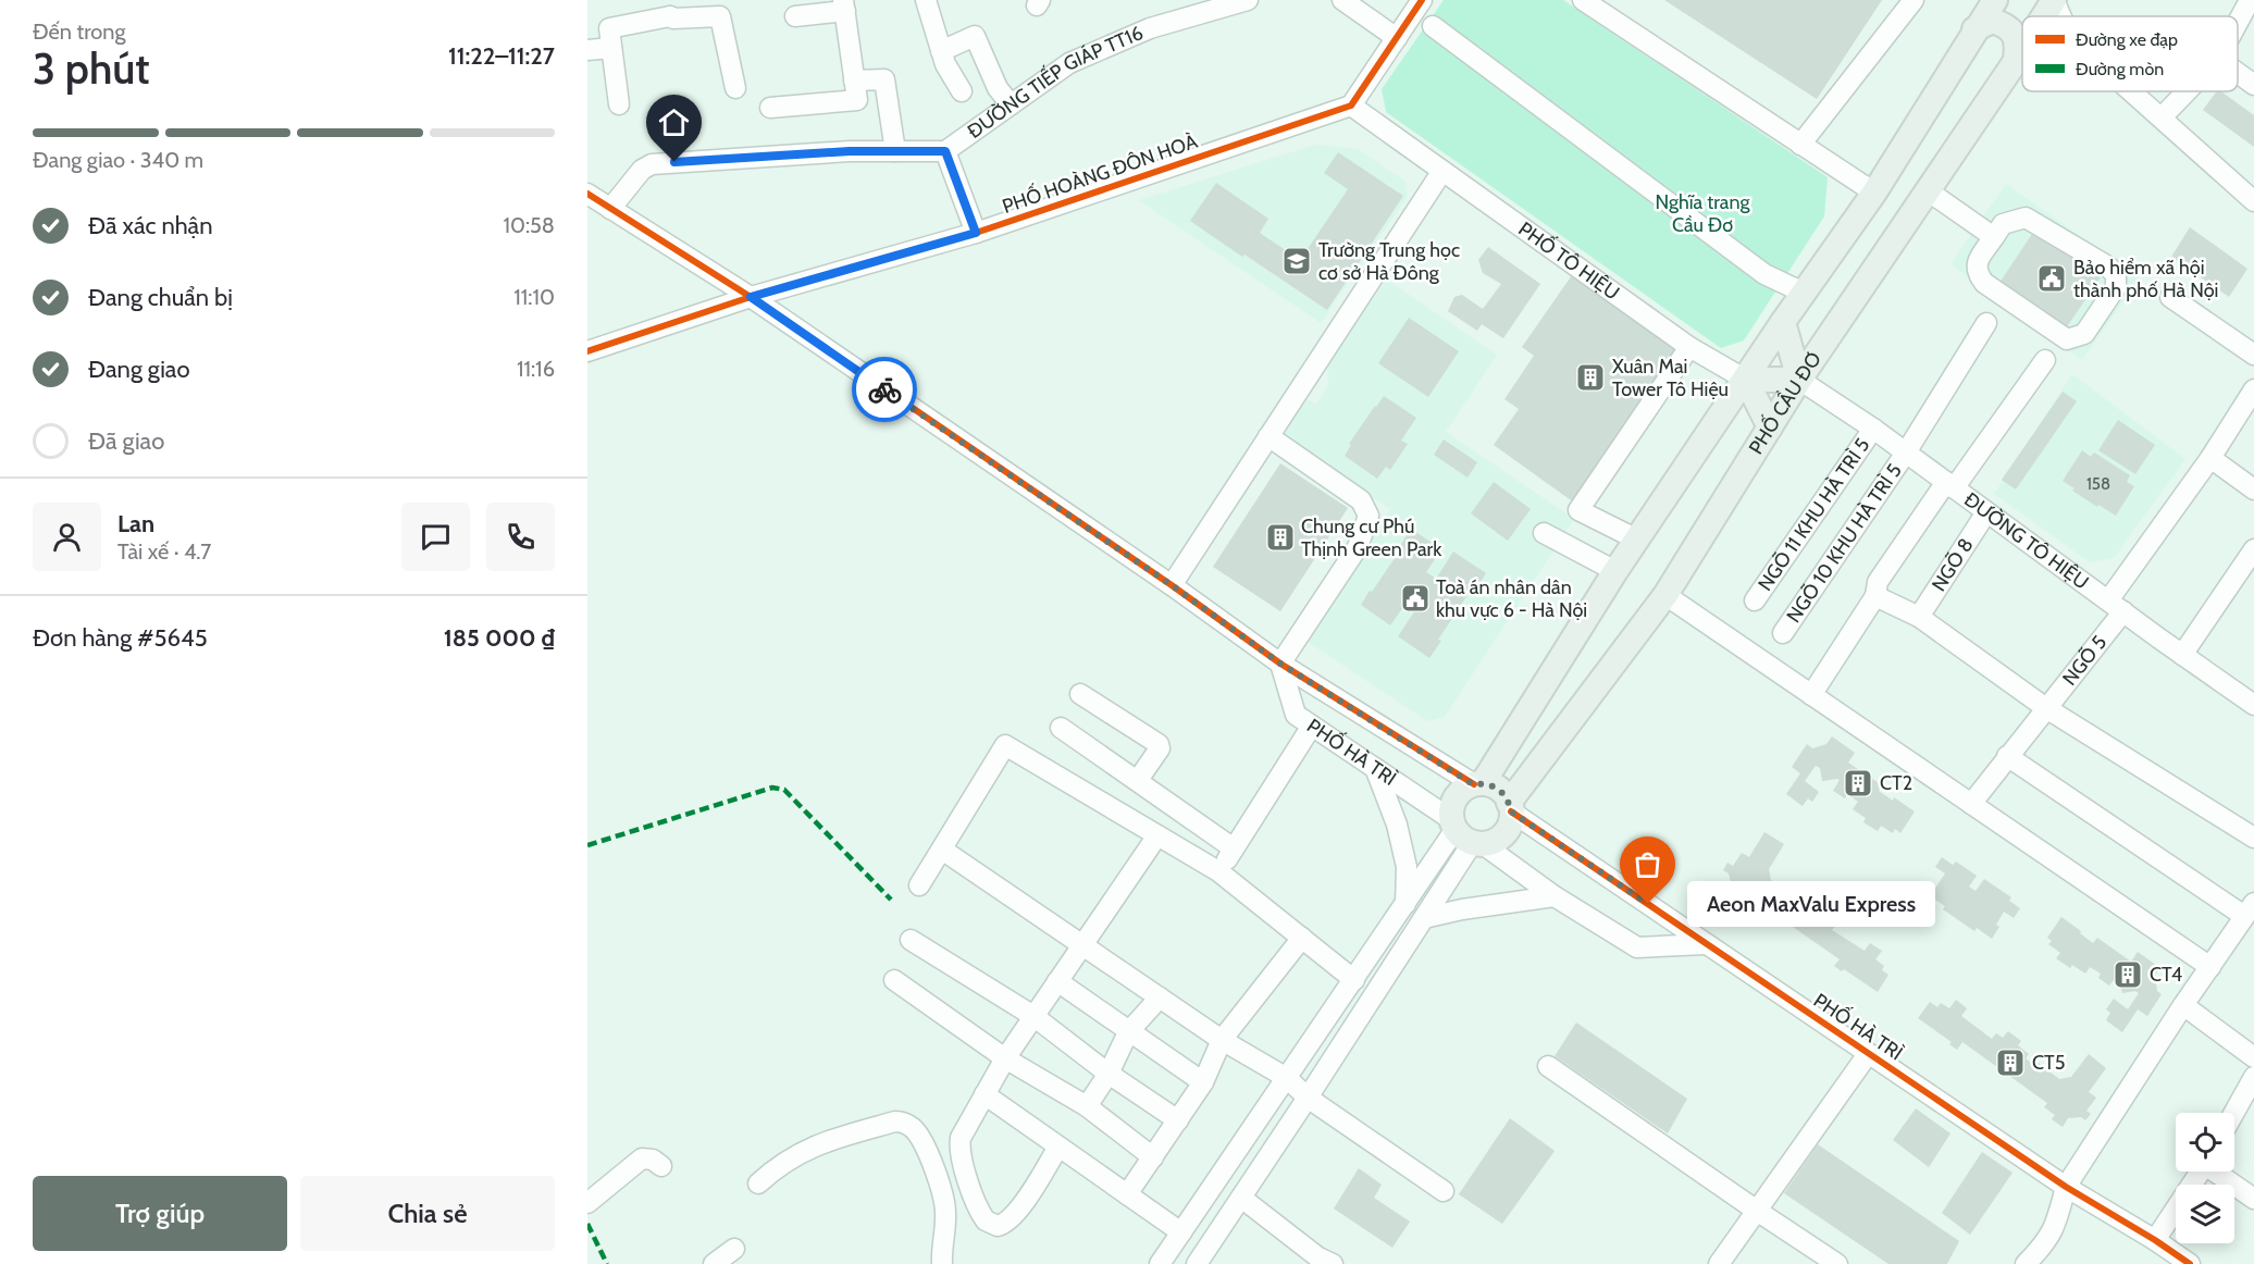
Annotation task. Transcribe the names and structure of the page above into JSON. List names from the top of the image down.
{
  "streets": {
    "main road": ["PHỐ TÔ HIỆU", "PHỐ CẦU ĐƠ"],
    "street": [
      "ĐƯỜNG TIẾP GIÁP TT16",
      "PHỐ HOÀNG ĐÔN HOÀ",
      "NGÕ 11 KHU HÀ TRÌ 5",
      "ĐƯỜNG TÔ HIỆU",
      "NGÕ 10 KHU HÀ TRÌ 5",
      "NGÕ 8",
      "NGÕ 5",
      "PHỐ HÀ TRÌ"
    ]
  },
  "crossings": [
    ["PHỐ HOÀNG ĐÔN HOÀ", "PHỐ TÔ HIỆU"],
    ["PHỐ HOÀNG ĐÔN HOÀ", "PHỐ HÀ TRÌ"],
    ["PHỐ TÔ HIỆU", "PHỐ CẦU ĐƠ"],
    ["PHỐ TÔ HIỆU", "ĐƯỜNG TÔ HIỆU"],
    ["PHỐ CẦU ĐƠ", "ĐƯỜNG TÔ HIỆU"],
    ["PHỐ CẦU ĐƠ", "PHỐ HÀ TRÌ"],
    ["NGÕ 11 KHU HÀ TRÌ 5", "ĐƯỜNG TÔ HIỆU"],
    ["ĐƯỜNG TÔ HIỆU", "NGÕ 10 KHU HÀ TRÌ 5"],
    ["ĐƯỜNG TÔ HIỆU", "NGÕ 8"],
    ["ĐƯỜNG TÔ HIỆU", "NGÕ 5"]
  ],
  "parks": ["Nghĩa trang Cầu Đơ"],
  "places": {
    "school or university": ["Trường Trung học cơ sở Hà Đông"],
    "public building": ["Bảo hiểm xã hội thành phố Hà Nội", "Toà án nhân dân khu vực 6 - Hà Nội"],
    "building": [
      "Xuân Mai Tower Tô Hiệu",
      "Chung cư Phú Thịnh Green Park",
      "CT2",
      "CT4",
      "CT5"
    ],
    "other": ["Aeon MaxValu Express"]
  },
  "house_numbers": ["158"],
  "legend": ["Đường xe đạp", "Đường mòn"],
  "page": {
    "heading": ["3 phút", "Đến trong", "11:22–11:27"],
    "panel": [
      "Lan",
      "Tài xế · 4.7",
      "Đơn hàng #5645",
      "185 000 ₫"
    ],
    "bar": "Đang giao · 340 m",
    "list": [
      ["Đã xác nhận", "10:58"],
      ["Đang chuẩn bị", "11:10"],
      ["Đang giao", "11:16"],
      "Đã giao"
    ],
    "bubble": "Aeon MaxValu Express",
    "buttons": ["Trợ giúp", "Chia sẻ"]
  }
}
